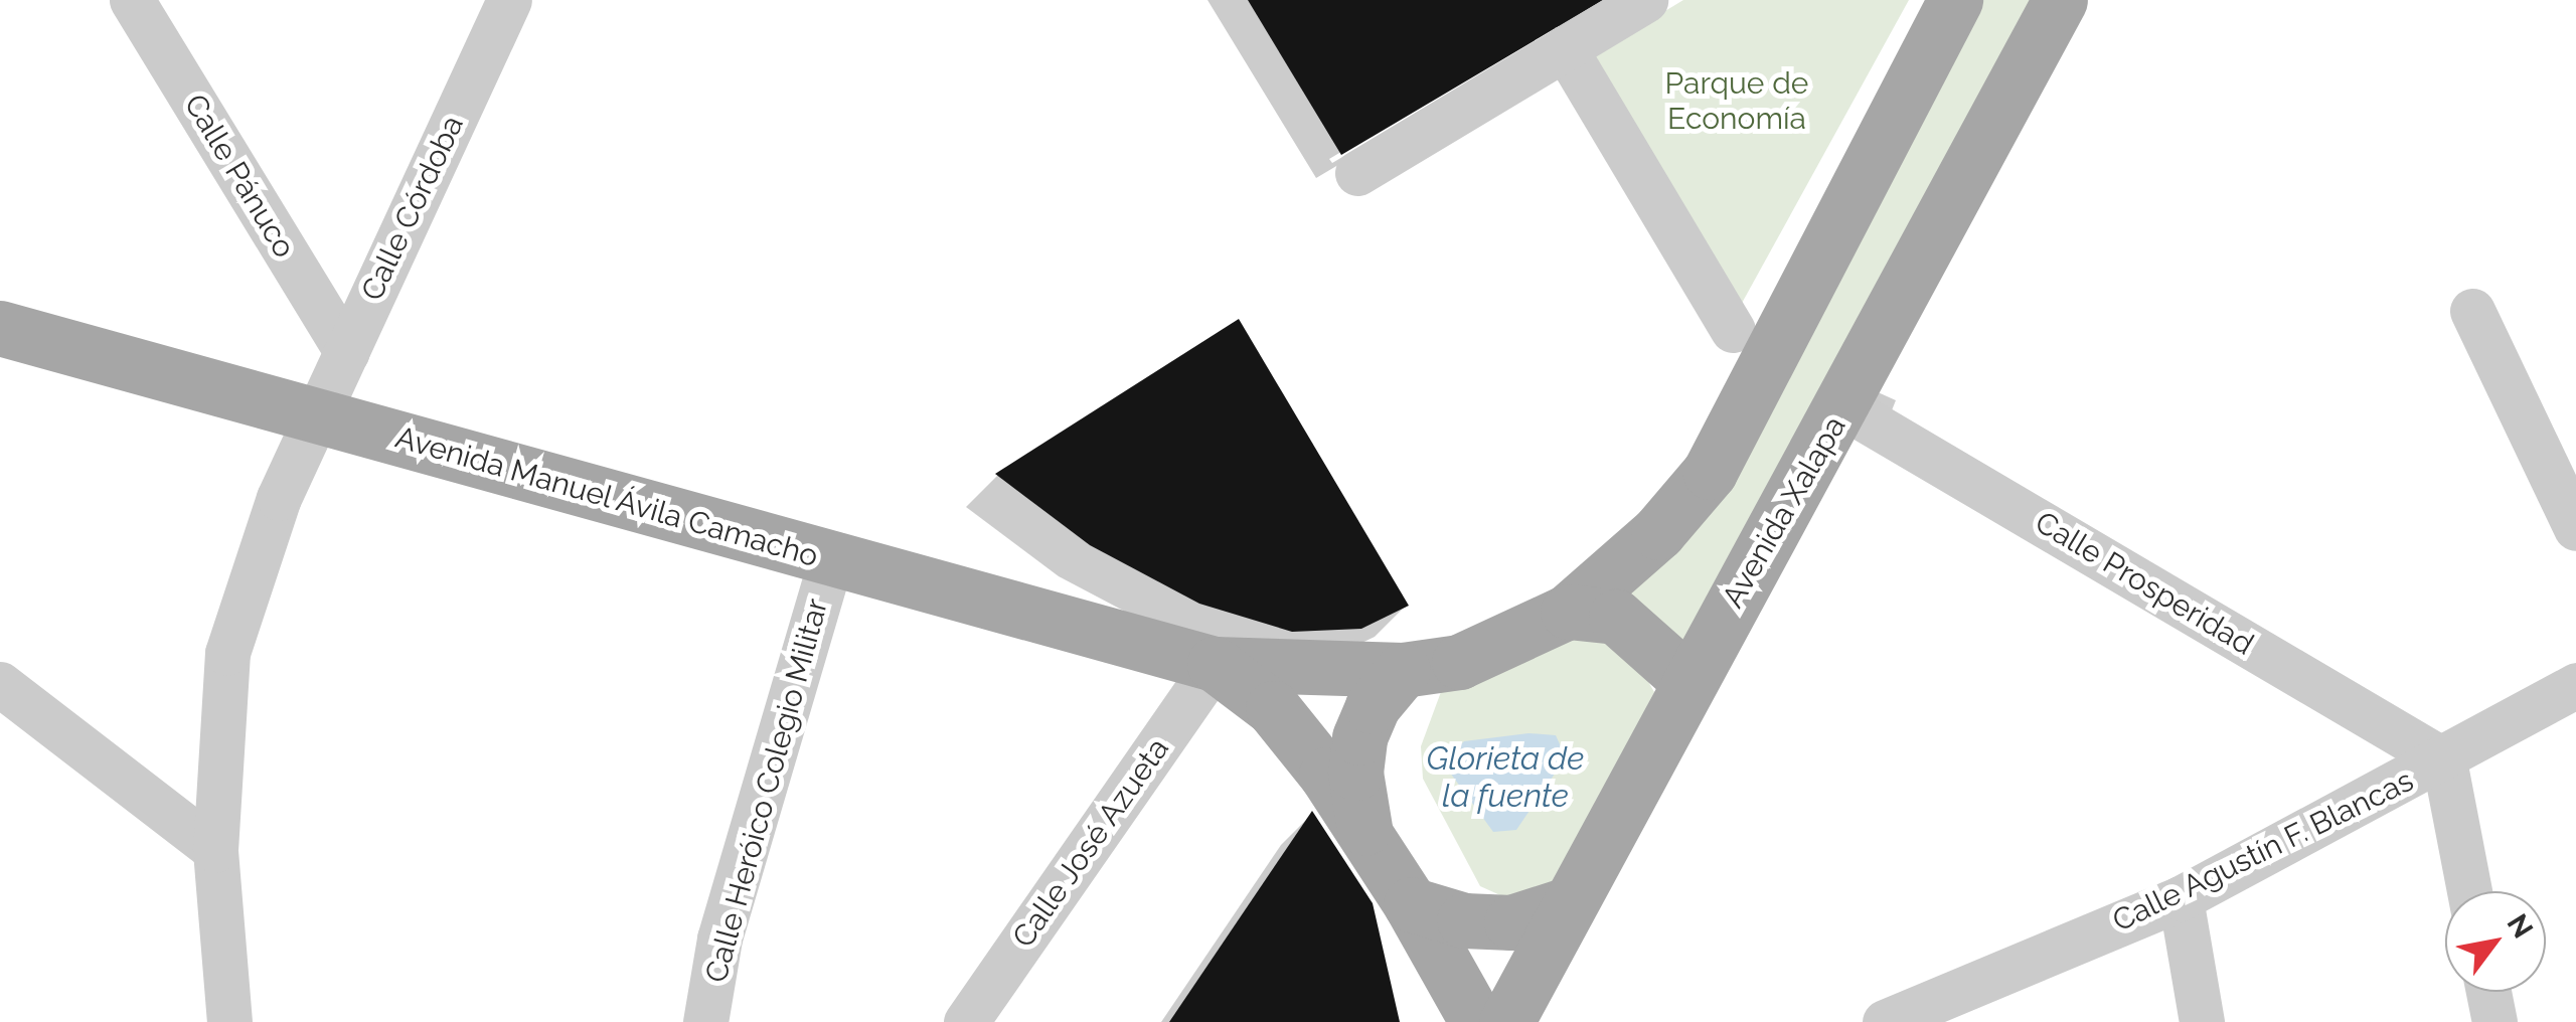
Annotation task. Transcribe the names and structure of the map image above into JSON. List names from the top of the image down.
{
  "streets": {
    "main road": ["Avenida Manuel Ávila Camacho", "Avenida Xalapa"],
    "street": [
      "Calle Pánuco",
      "Calle Córdoba",
      "Calle Prosperidad",
      "Calle Heróico Colegio Militar",
      "Calle José Azueta",
      "Calle Agustín F. Blancas"
    ]
  },
  "crossings": [
    ["Calle Pánuco", "Calle Córdoba"],
    ["Calle Córdoba", "Avenida Manuel Ávila Camacho"],
    ["Avenida Manuel Ávila Camacho", "Avenida Xalapa"],
    ["Avenida Manuel Ávila Camacho", "Calle Heróico Colegio Militar"],
    ["Avenida Manuel Ávila Camacho", "Calle José Azueta"],
    ["Avenida Xalapa", "Calle Prosperidad"],
    ["Calle Prosperidad", "Calle Agustín F. Blancas"]
  ],
  "water": ["Glorieta de la fuente"],
  "parks": ["Parque de Economía"],
  "north": "top right"
}
